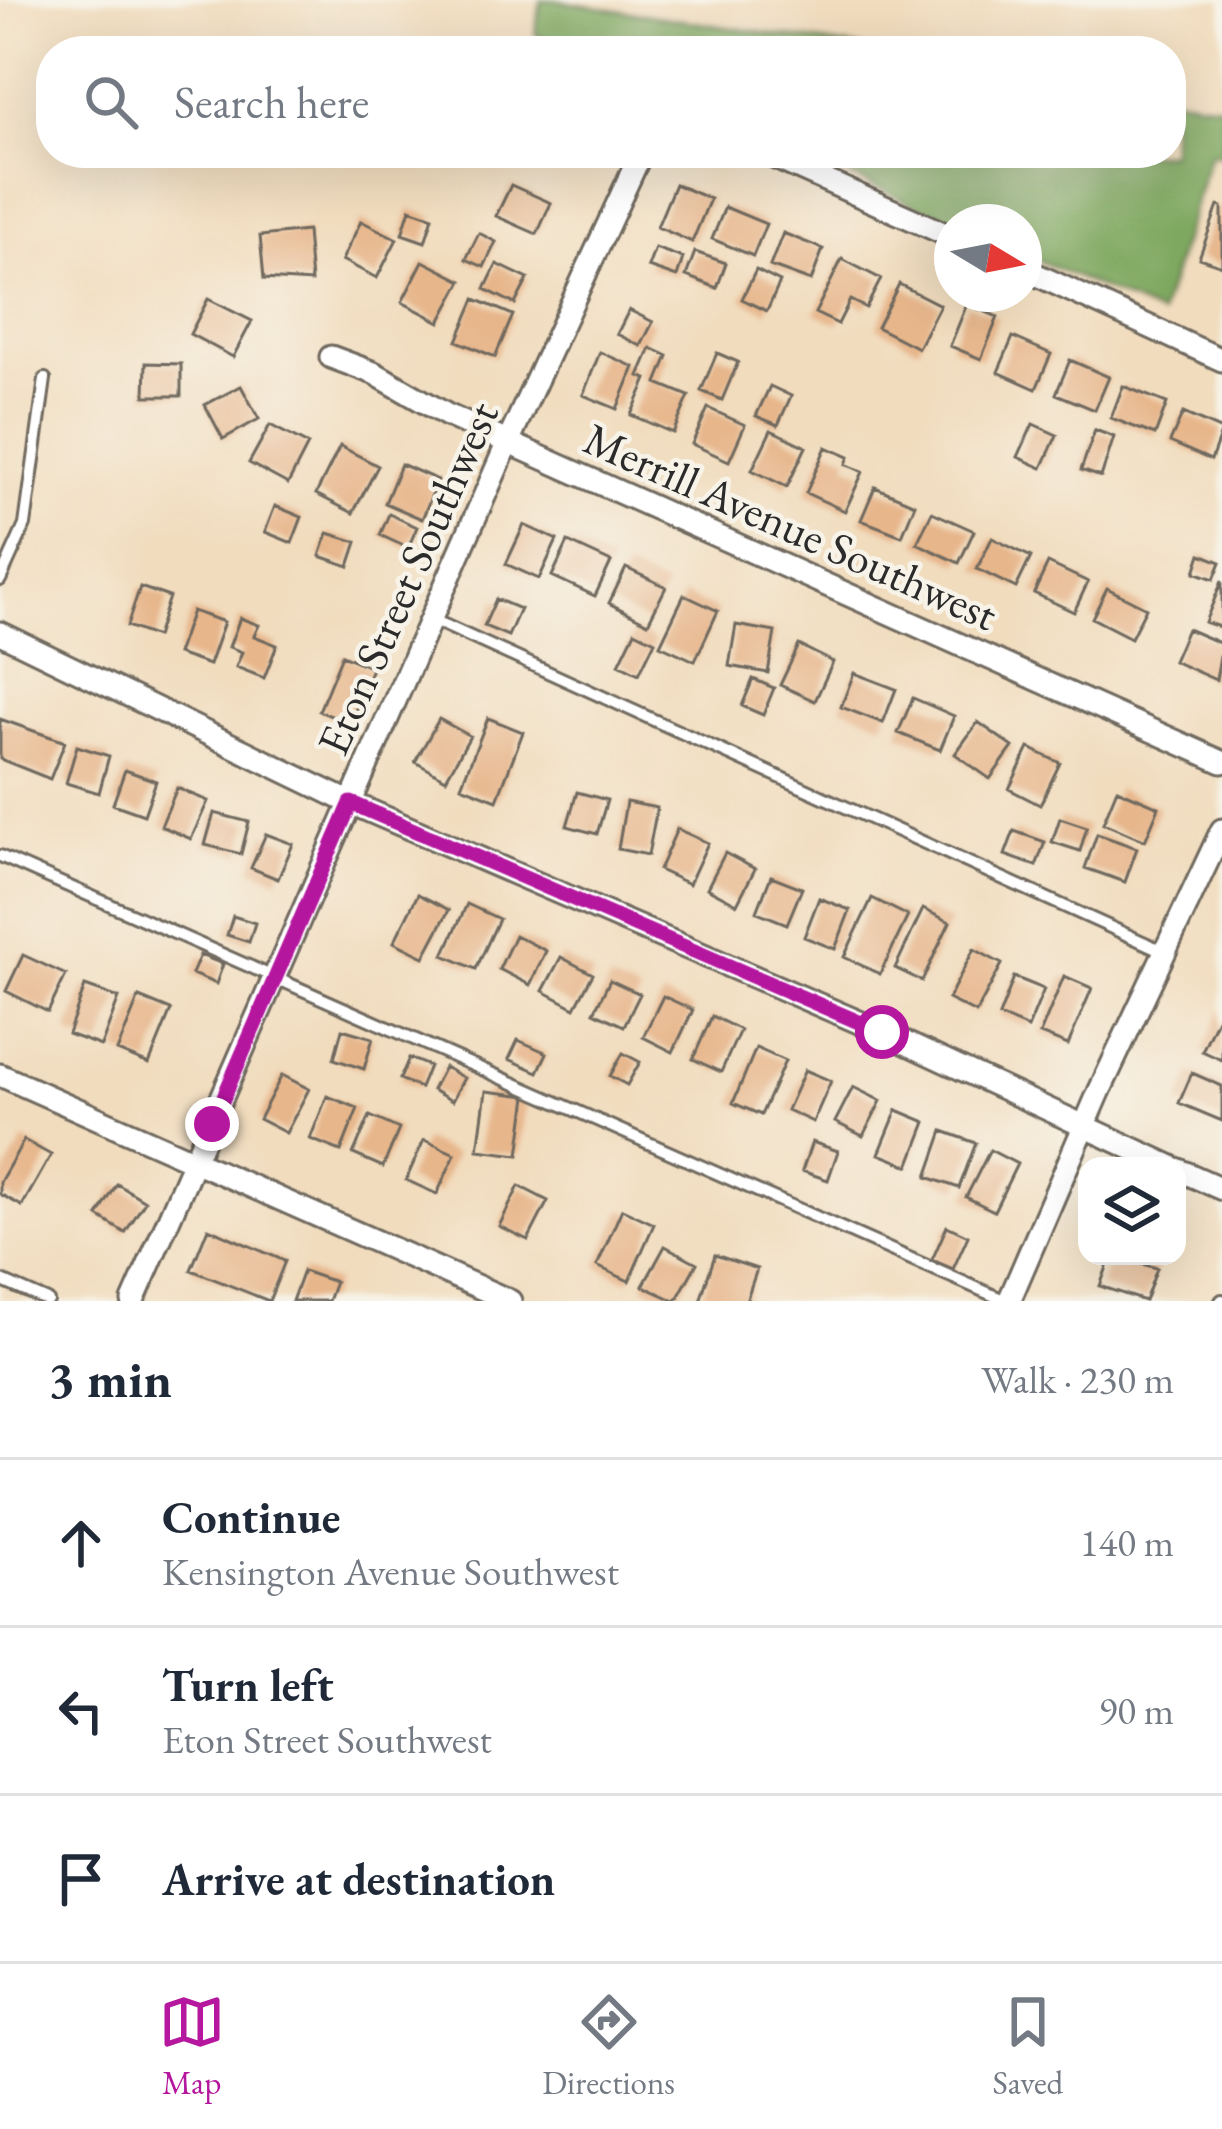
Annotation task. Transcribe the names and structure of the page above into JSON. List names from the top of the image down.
{
  "streets": {
    "street": ["Merrill Avenue Southwest", "Eton Street Southwest"]
  },
  "crossings": [
    ["Merrill Avenue Southwest", "Eton Street Southwest"]
  ],
  "north": "right",
  "page": {
    "search": "Search here",
    "heading": ["3 min", "Walk · 230 m"],
    "list": [
      ["Continue", "Kensington Avenue Southwest", "140 m"],
      ["Turn left", "Eton Street Southwest", "90 m"],
      "Arrive at destination"
    ],
    "nav": ["Map", "Directions", "Saved"]
  }
}
